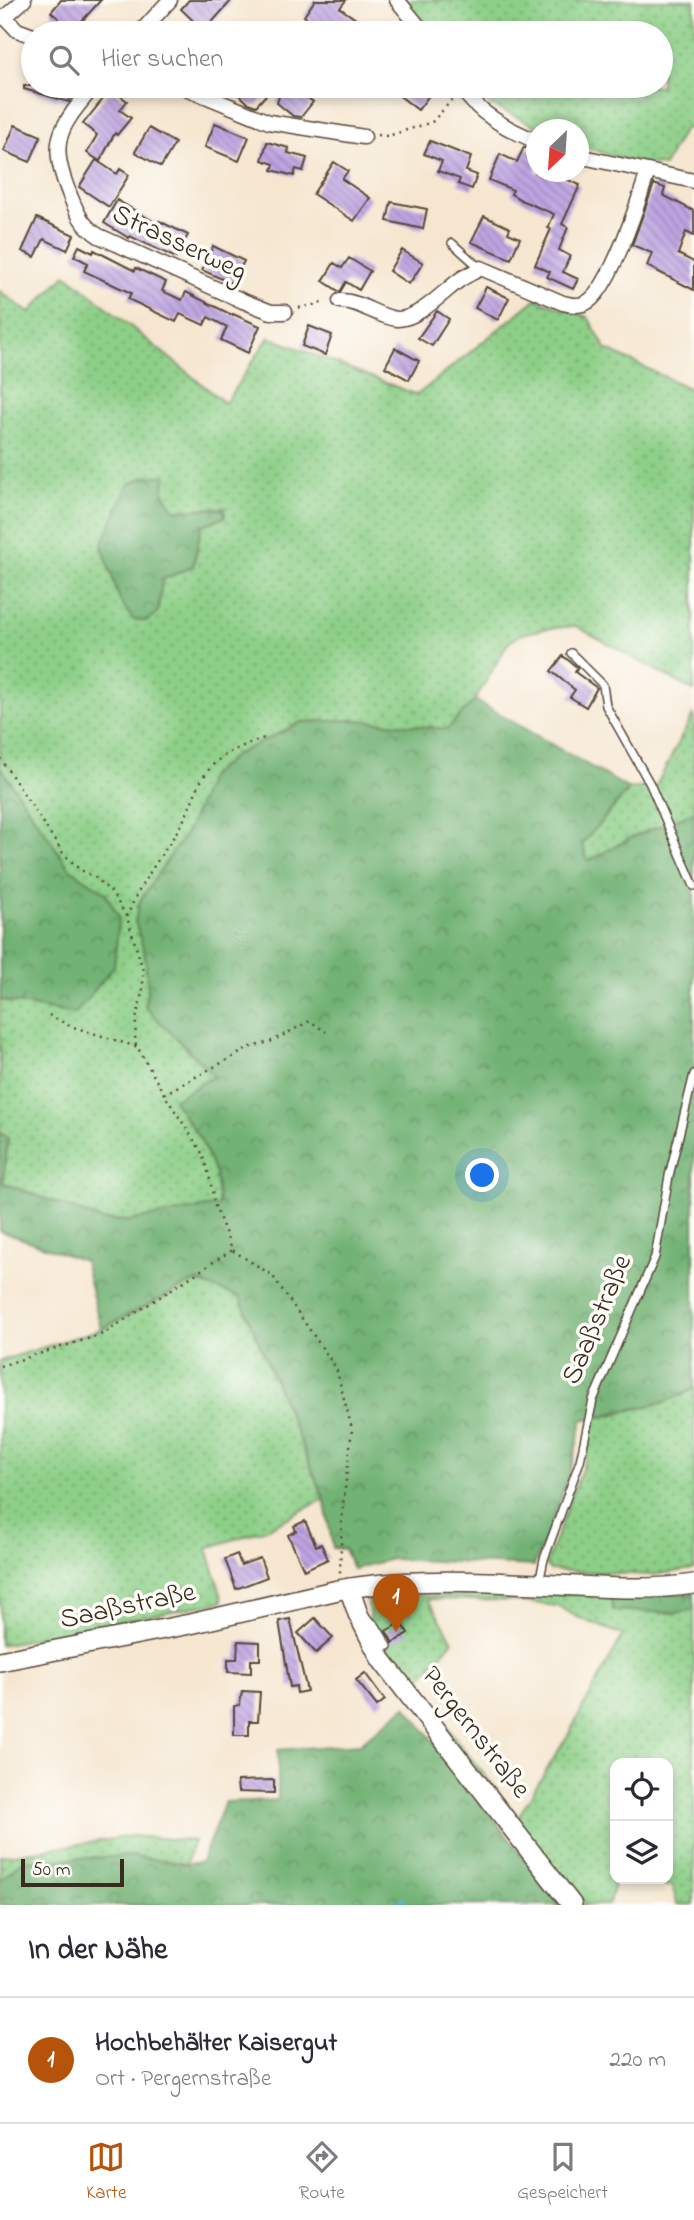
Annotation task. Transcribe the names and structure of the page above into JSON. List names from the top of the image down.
{
  "streets": {
    "street": ["Strasserweg", "Saaßstraße", "Pergernstraße"]
  },
  "crossings": [
    ["Saaßstraße", "Pergernstraße"]
  ],
  "scale_bar": "50 m",
  "north": "bottom left",
  "page": {
    "search": "Hier suchen",
    "pins": "1",
    "scale": "50 m",
    "heading": "In der Nähe",
    "list": [
      {
        "mark": "1",
        "name": "Hochbehälter Kaisergut",
        "note": "Ort · Pergernstraße",
        "value": "220 m"
      }
    ],
    "nav": ["Karte", "Route", "Gespeichert"]
  }
}
